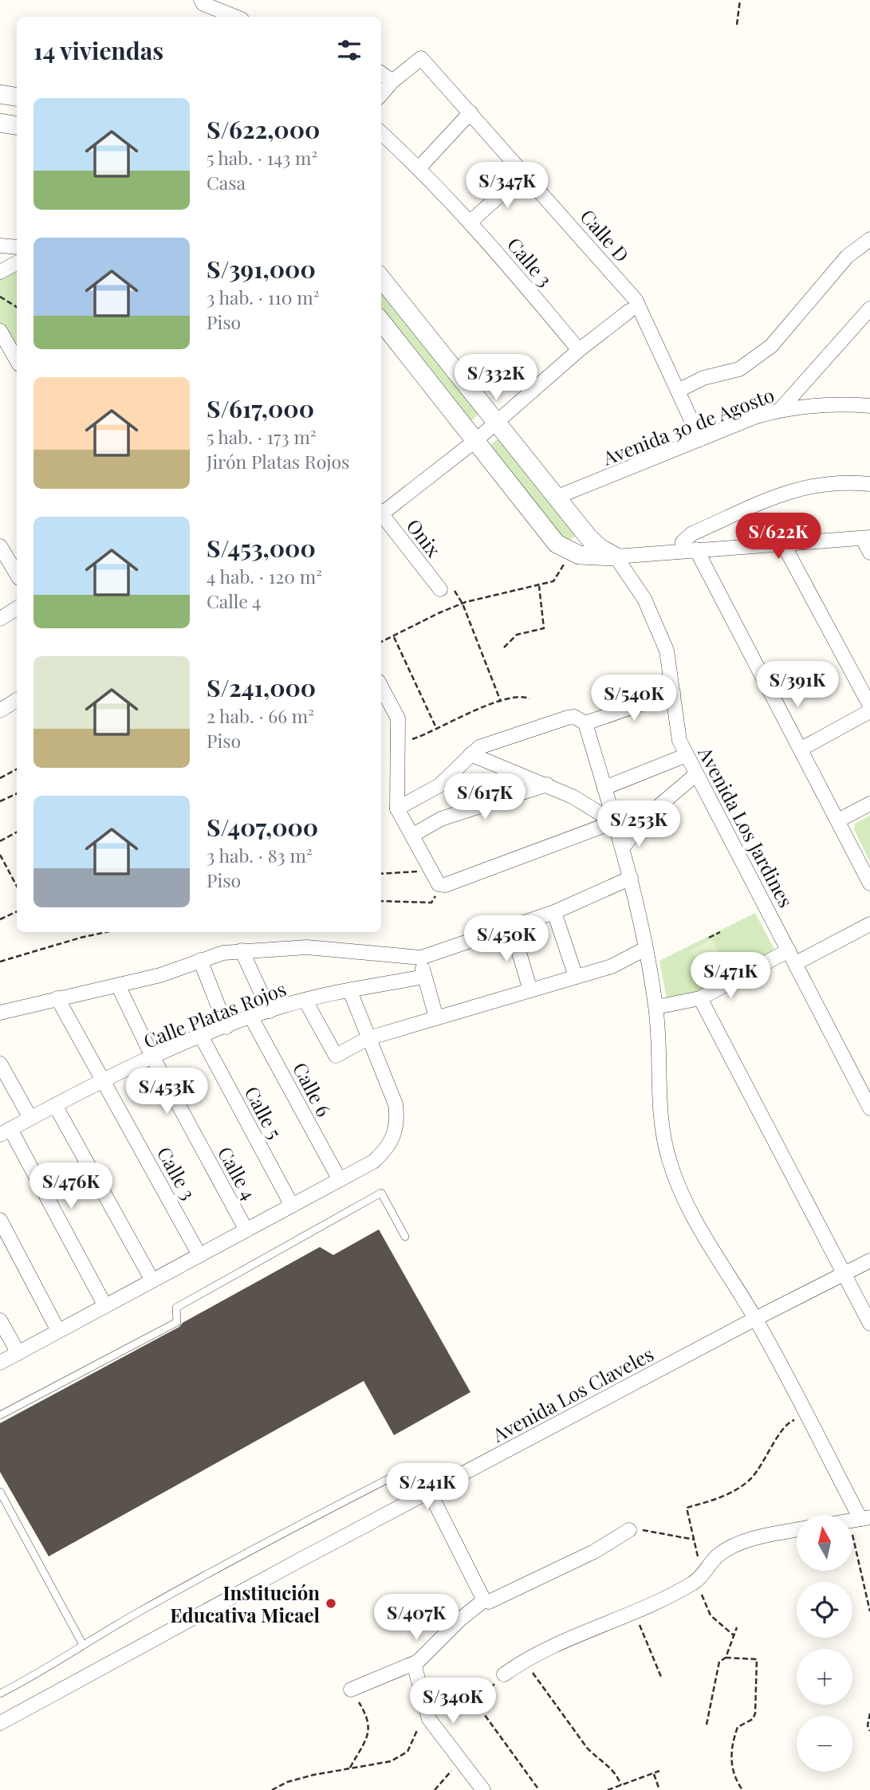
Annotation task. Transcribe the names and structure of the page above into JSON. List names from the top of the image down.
{
  "streets": {
    "street": [
      "Calle D",
      "Calle 3",
      "Avenida 30 de Agosto",
      "Onix",
      "Avenida Los Jardines",
      "Calle Platas Rojos",
      "Calle 6",
      "Calle 5",
      "Calle 4",
      "Avenida Los Claveles"
    ]
  },
  "crossings": [
    ["Calle D", "Avenida 30 de Agosto"],
    ["Calle 3", "Calle Platas Rojos"],
    ["Calle Platas Rojos", "Calle 6"],
    ["Calle Platas Rojos", "Calle 5"],
    ["Calle Platas Rojos", "Calle 4"]
  ],
  "places": ["Institución Educativa Micael"],
  "north": "top",
  "page": {
    "heading": "14 viviendas",
    "list": [
      {
        "name": "S/622,000",
        "note": "5 hab. · 143 m² · Casa"
      },
      {
        "name": "S/391,000",
        "note": "3 hab. · 110 m² · Piso"
      },
      {
        "name": "S/617,000",
        "note": "5 hab. · 173 m² · Jirón Platas Rojos"
      },
      {
        "name": "S/453,000",
        "note": "4 hab. · 120 m² · Calle 4"
      },
      {
        "name": "S/241,000",
        "note": "2 hab. · 66 m² · Piso"
      },
      {
        "name": "S/407,000",
        "note": "3 hab. · 83 m² · Piso"
      }
    ],
    "price": [
      "S/347K",
      "S/332K",
      "S/622K",
      "S/391K",
      "S/540K",
      "S/617K",
      "S/253K",
      "S/450K",
      "S/471K",
      "S/453K",
      "S/476K",
      "S/241K",
      "S/407K",
      "S/340K"
    ],
    "map_buttons": ["+", "−"]
  }
}
